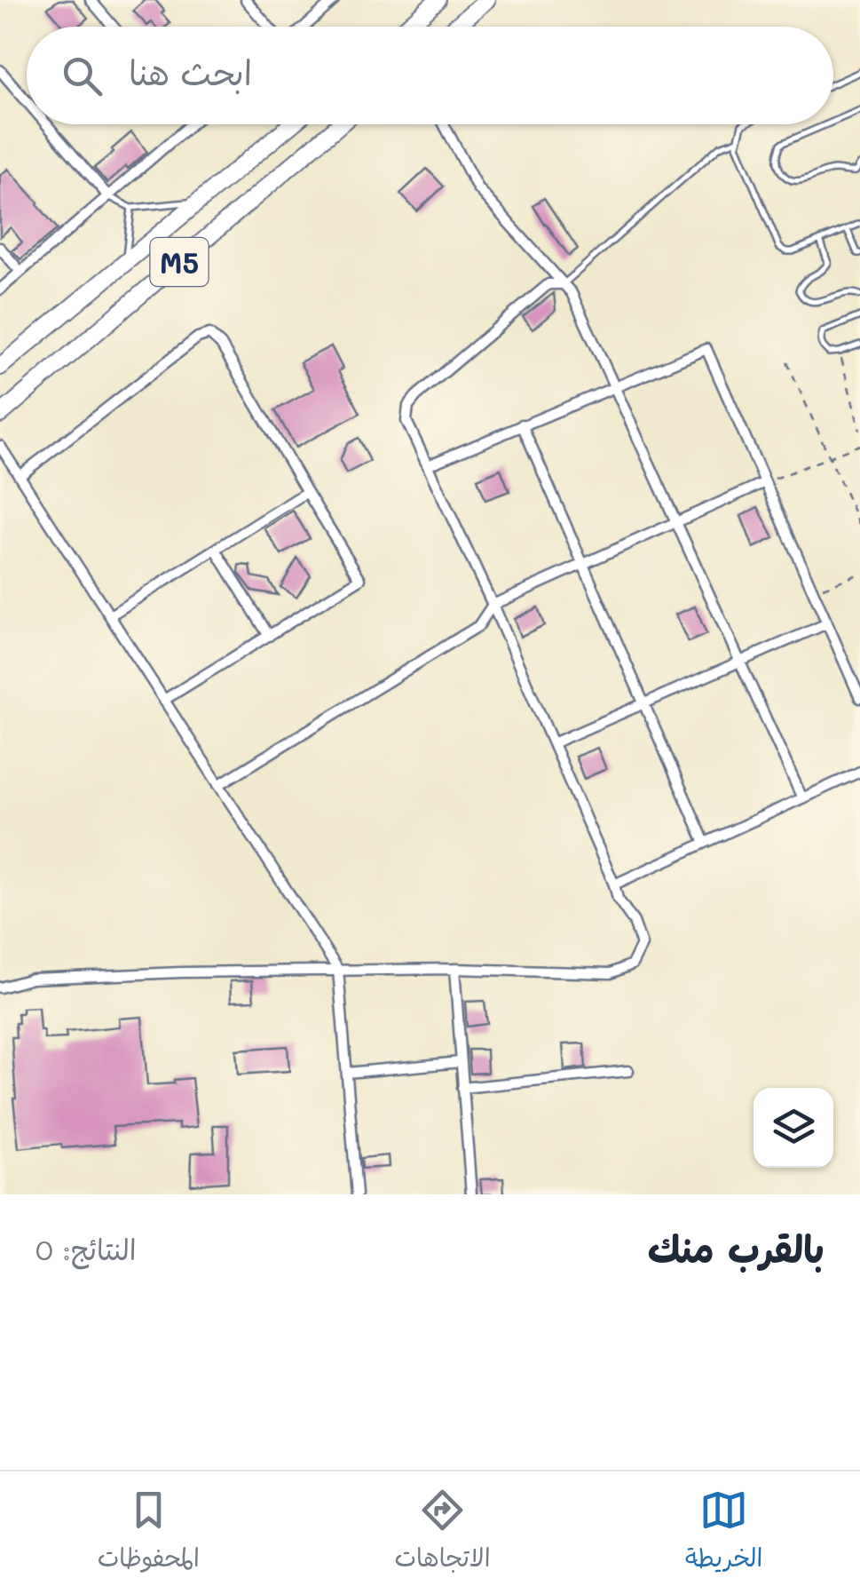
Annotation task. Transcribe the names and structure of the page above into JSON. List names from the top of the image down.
{
  "streets": {
    "highway": ["M5"]
  },
  "page": {
    "search": "ابحث هنا",
    "heading": ["بالقرب منك", "النتائج: 0"],
    "nav": ["الخريطة", "الاتجاهات", "المحفوظات"]
  }
}
